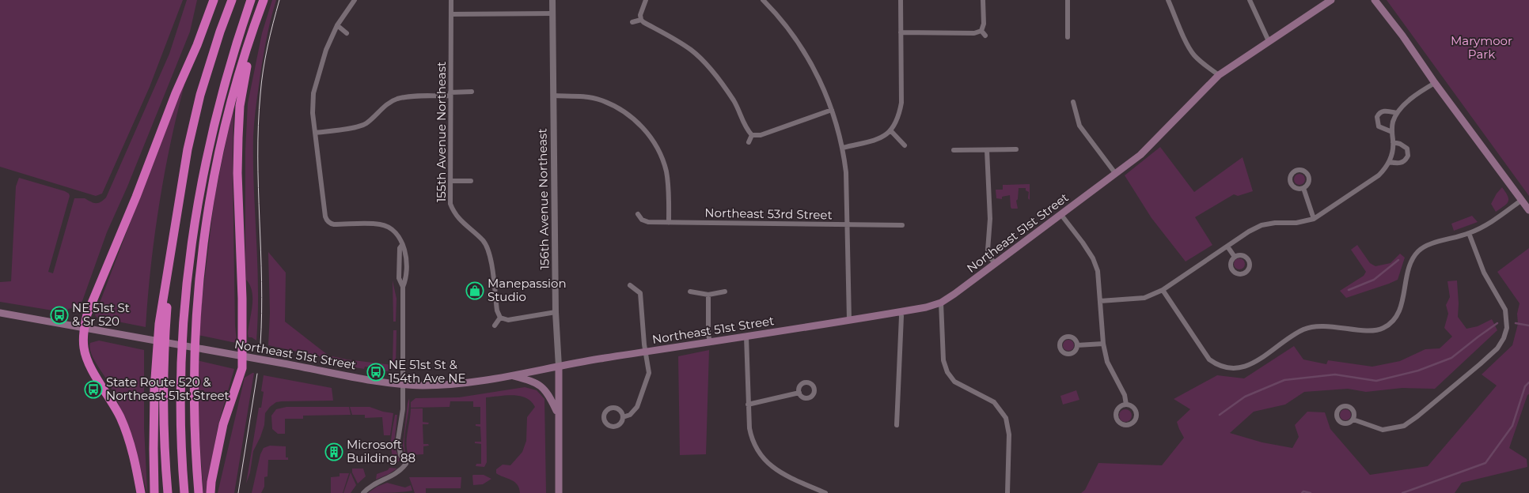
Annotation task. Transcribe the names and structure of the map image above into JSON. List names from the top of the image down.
{
  "streets": {
    "main road": ["156th Avenue Northeast", "Northeast 51st Street"],
    "street": ["155th Avenue Northeast", "Northeast 53rd Street"]
  },
  "crossings": [
    ["156th Avenue Northeast", "Northeast 51st Street"]
  ],
  "parks": ["Marymoor Park"],
  "places": {
    "shop": ["Manepassion Studio"],
    "bus stop": ["NE 51st St & Sr 520", "NE 51st St & 154th Ave NE", "State Route 520 & Northeast 51st Street"],
    "building": ["Microsoft Building 88"]
  }
}
